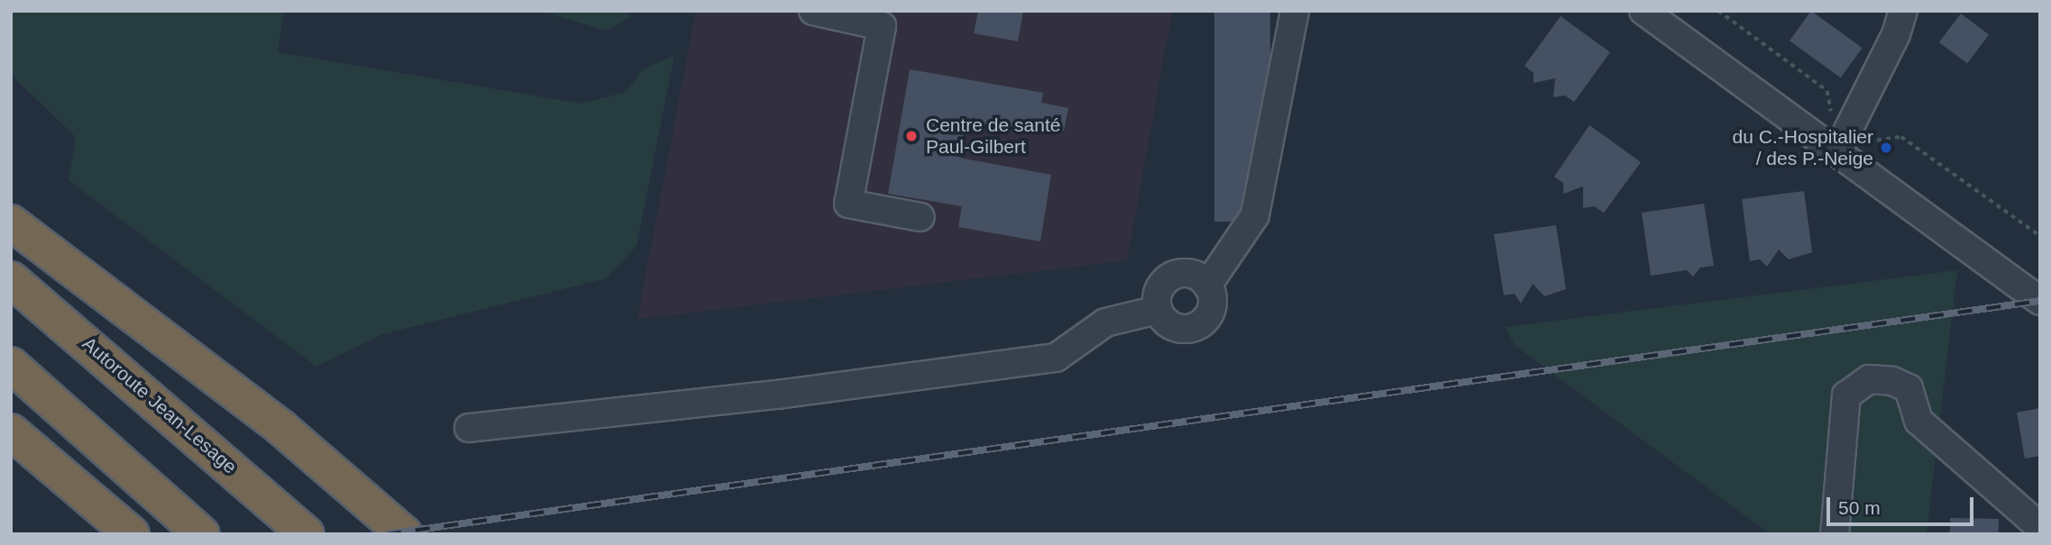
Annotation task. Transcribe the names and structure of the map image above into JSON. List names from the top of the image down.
{
  "streets": {
    "highway": ["Autoroute Jean-Lesage"]
  },
  "places": ["Centre de santé Paul-Gilbert", "du C.-Hospitalier / des P.-Neige"],
  "scale_bar": "50 m"
}
